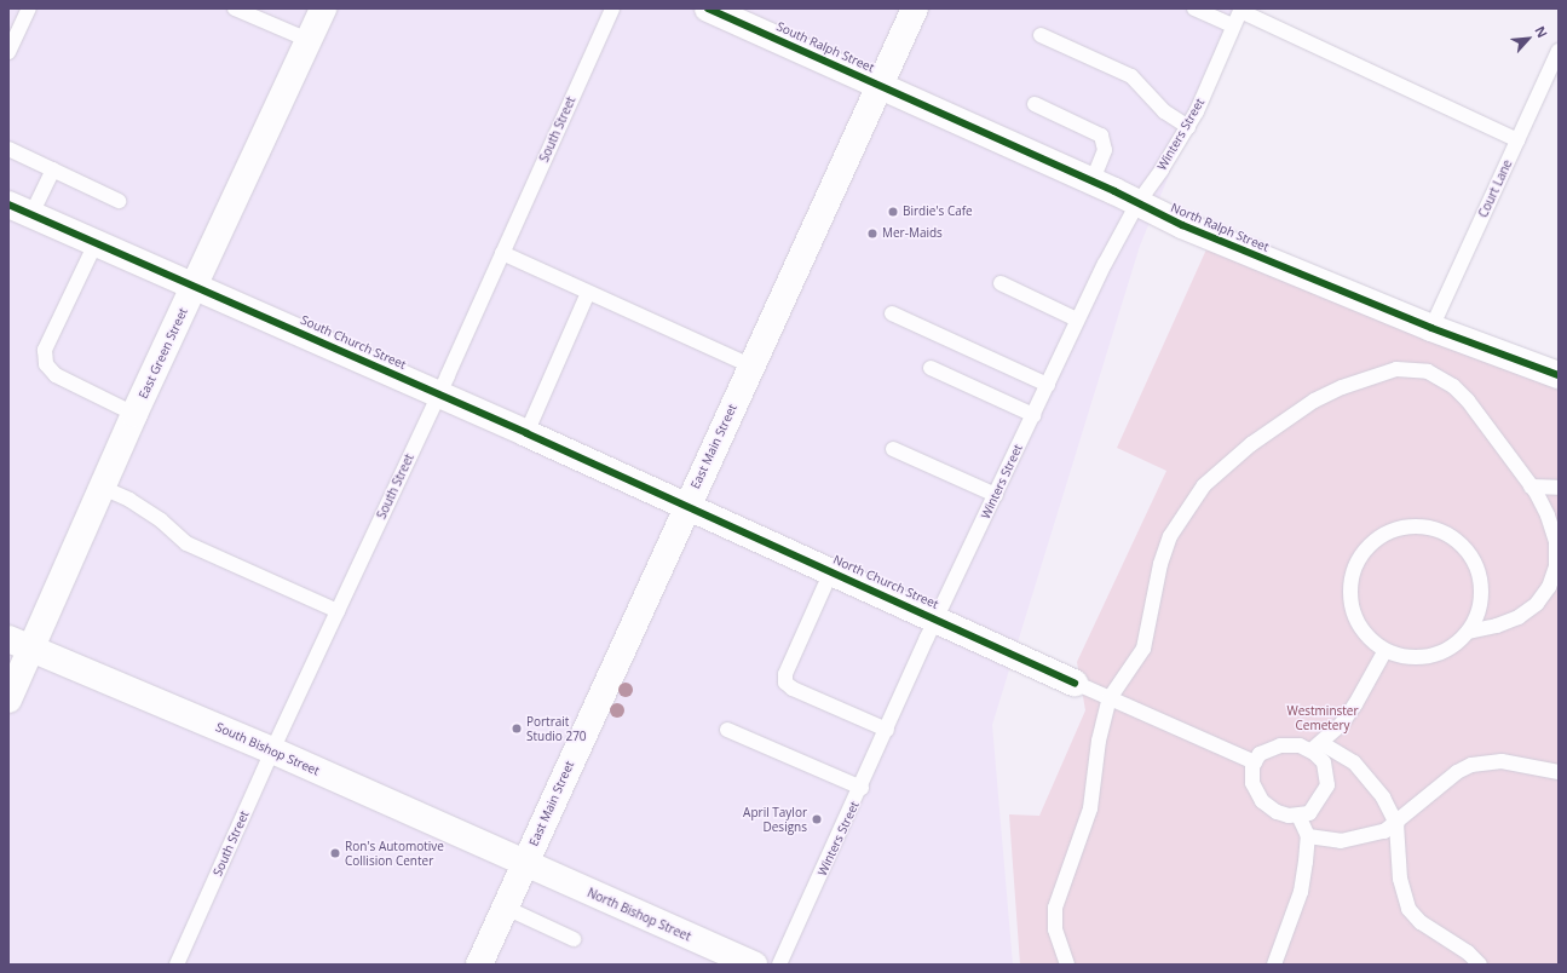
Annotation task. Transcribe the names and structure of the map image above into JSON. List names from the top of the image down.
{
  "streets": {
    "street": [
      "South Ralph Street",
      "North Ralph Street",
      "South Church Street",
      "East Green Street",
      "East Main Street",
      "North Church Street",
      "South Bishop Street",
      "North Bishop Street"
    ],
    "lane": ["South Street", "Winters Street", "Court Lane"]
  },
  "crossings": [
    ["South Ralph Street", "North Ralph Street"],
    ["South Ralph Street", "East Main Street"],
    ["South Street", "South Church Street"],
    ["South Street", "South Bishop Street"],
    ["Winters Street", "North Ralph Street"],
    ["Winters Street", "North Church Street"],
    ["Court Lane", "North Ralph Street"],
    ["North Ralph Street", "East Main Street"],
    ["South Church Street", "East Green Street"],
    ["South Church Street", "East Main Street"],
    ["South Church Street", "North Church Street"],
    ["East Green Street", "South Bishop Street"],
    ["East Main Street", "North Church Street"],
    ["East Main Street", "South Bishop Street"],
    ["East Main Street", "North Bishop Street"],
    ["South Bishop Street", "North Bishop Street"]
  ],
  "parks": ["Westminster Cemetery"],
  "places": [
    "Birdie's Cafe",
    "Mer-Maids",
    "Portrait Studio 270",
    "April Taylor Designs",
    "Ron's Automotive Collision Center"
  ],
  "north": "top right"
}
